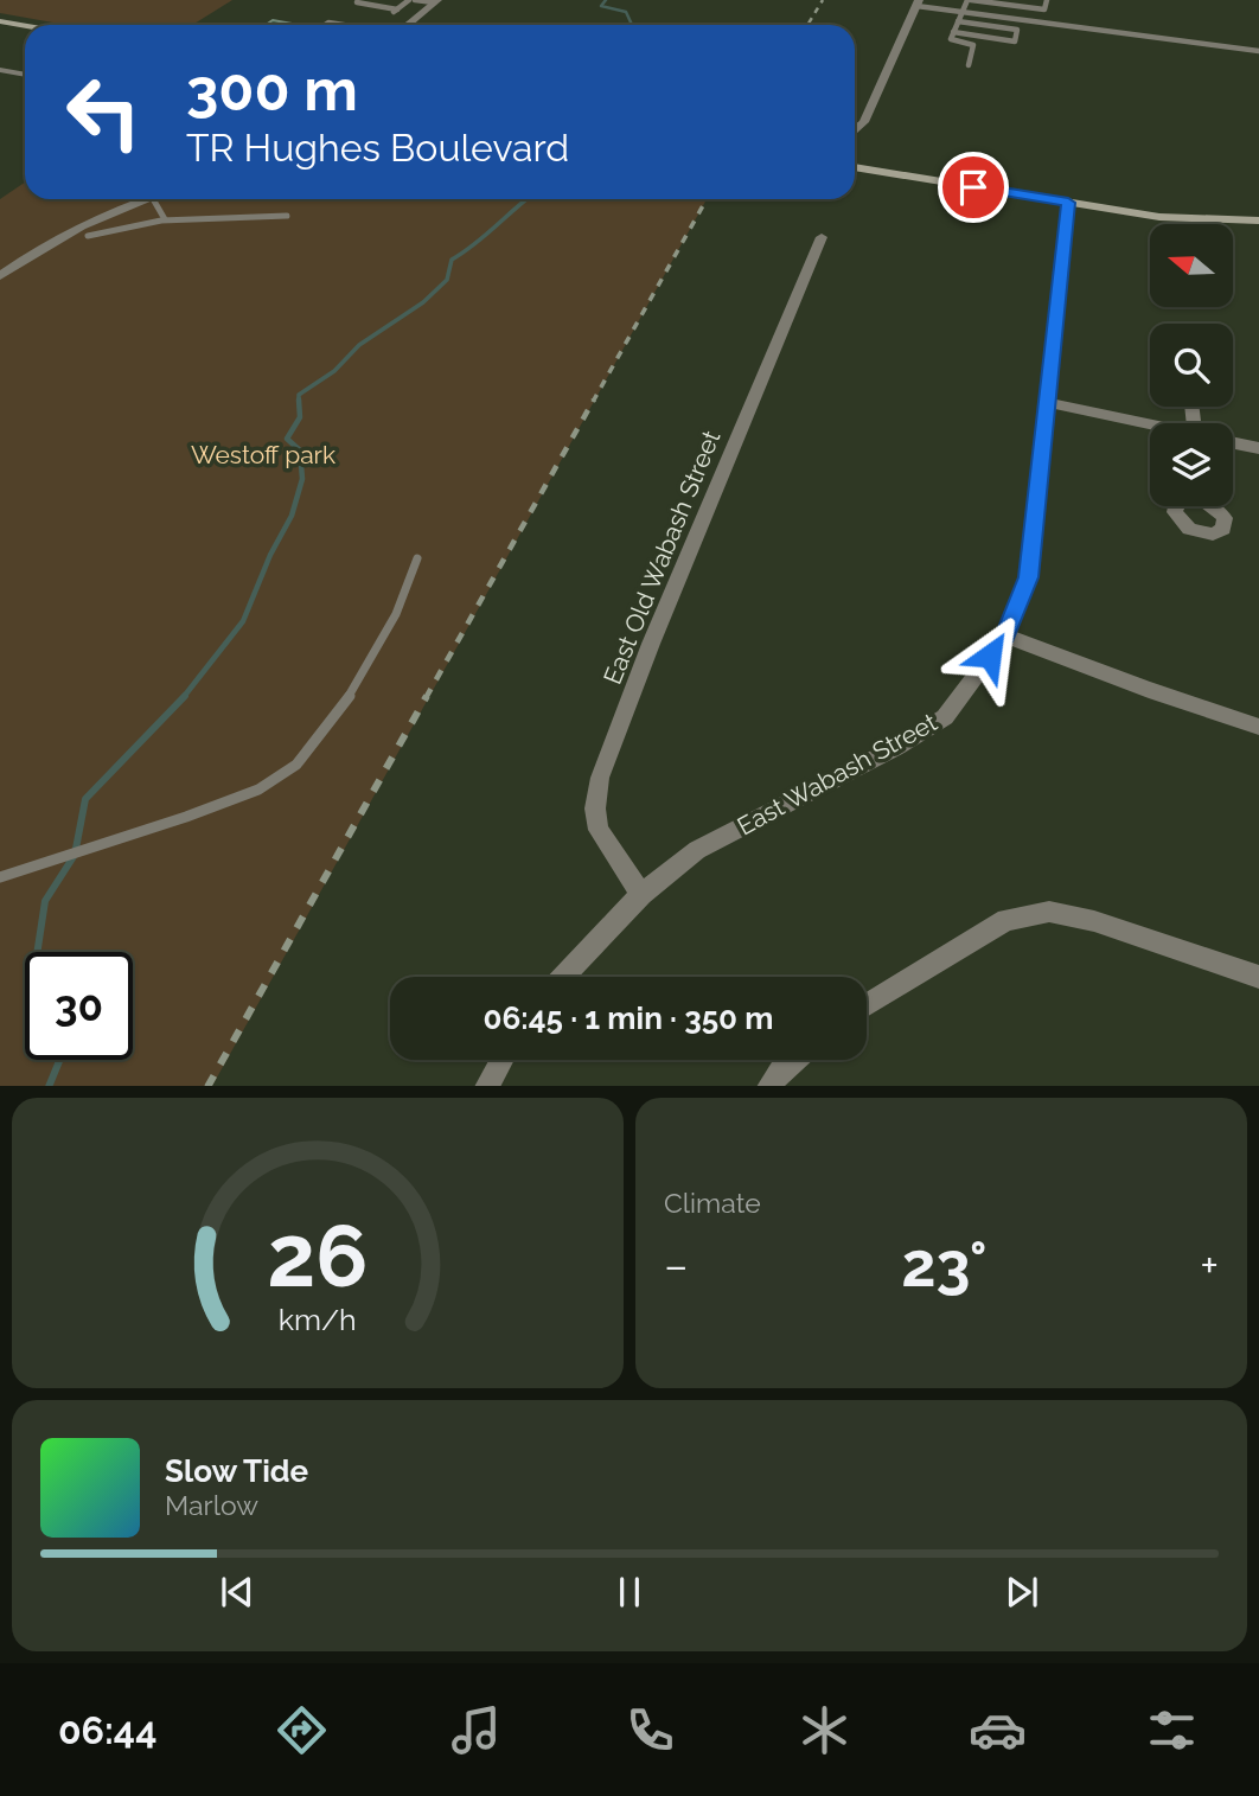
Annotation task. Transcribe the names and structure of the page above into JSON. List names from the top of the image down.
{
  "streets": {
    "street": ["East Old Wabash Street", "East Wabash Street"]
  },
  "crossings": [
    ["East Old Wabash Street", "East Wabash Street"]
  ],
  "parks": ["Westoff park"],
  "north": "left",
  "page": {
    "turn": ["300 m", "TR Hughes Boulevard"],
    "limit": "30",
    "trip": "06:45 · 1 min · 350 m",
    "tile": "Climate",
    "heat": ["−", "23°", "+"],
    "song": ["Slow Tide", "Marlow"],
    "tabs": "06:44",
    "gauge": ["26", "km/h"]
  }
}
